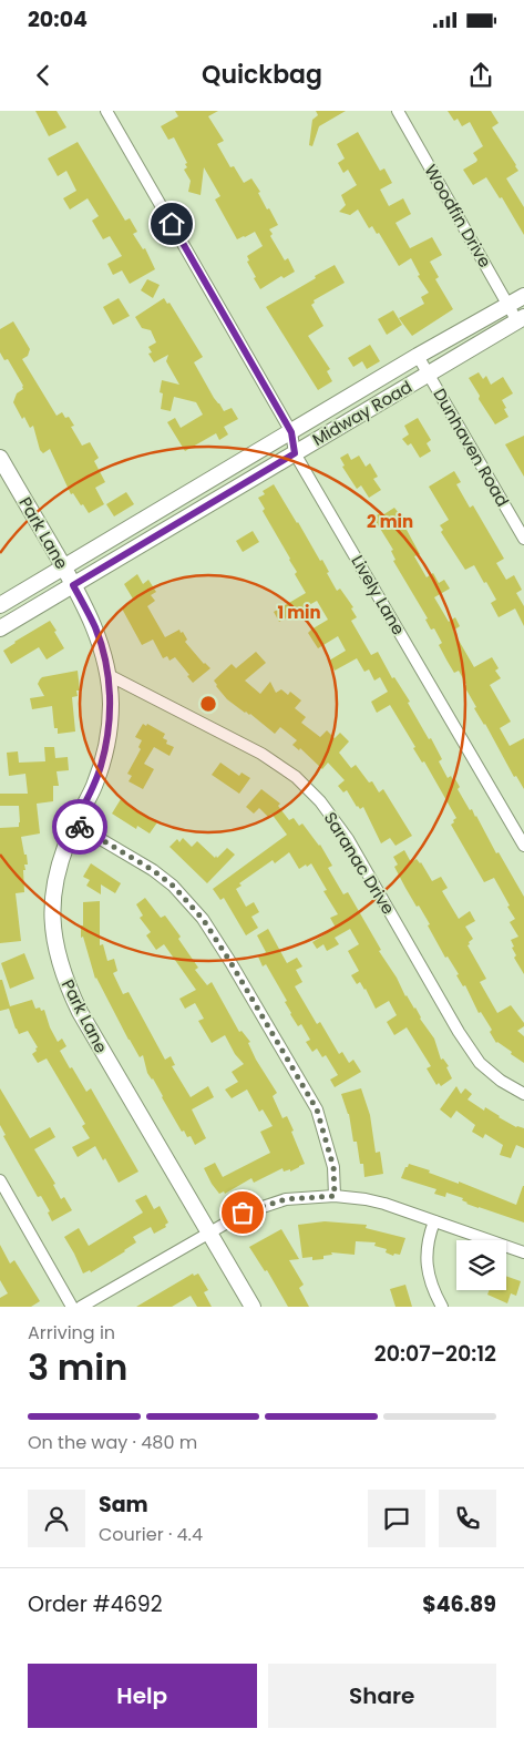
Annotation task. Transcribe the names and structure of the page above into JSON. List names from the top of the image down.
{
  "streets": {
    "main road": ["Midway Road", "Park Lane"],
    "street": [
      "Woodfin Drive",
      "Dunhaven Road",
      "Lively Lane",
      "Saranac Drive"
    ]
  },
  "crossings": [
    ["Woodfin Drive", "Midway Road"],
    ["Midway Road", "Dunhaven Road"],
    ["Midway Road", "Park Lane"],
    ["Midway Road", "Lively Lane"],
    ["Park Lane", "Saranac Drive"]
  ],
  "page": {
    "status": "20:04",
    "header": "Quickbag",
    "heading": ["3 min", "Arriving in", "20:07–20:12"],
    "panel": [
      "Sam",
      "Courier · 4.4",
      "Order #4692",
      "$46.89"
    ],
    "bar": "On the way · 480 m",
    "buttons": ["Help", "Share"]
  },
  "rings": ["2 min", "1 min"]
}
